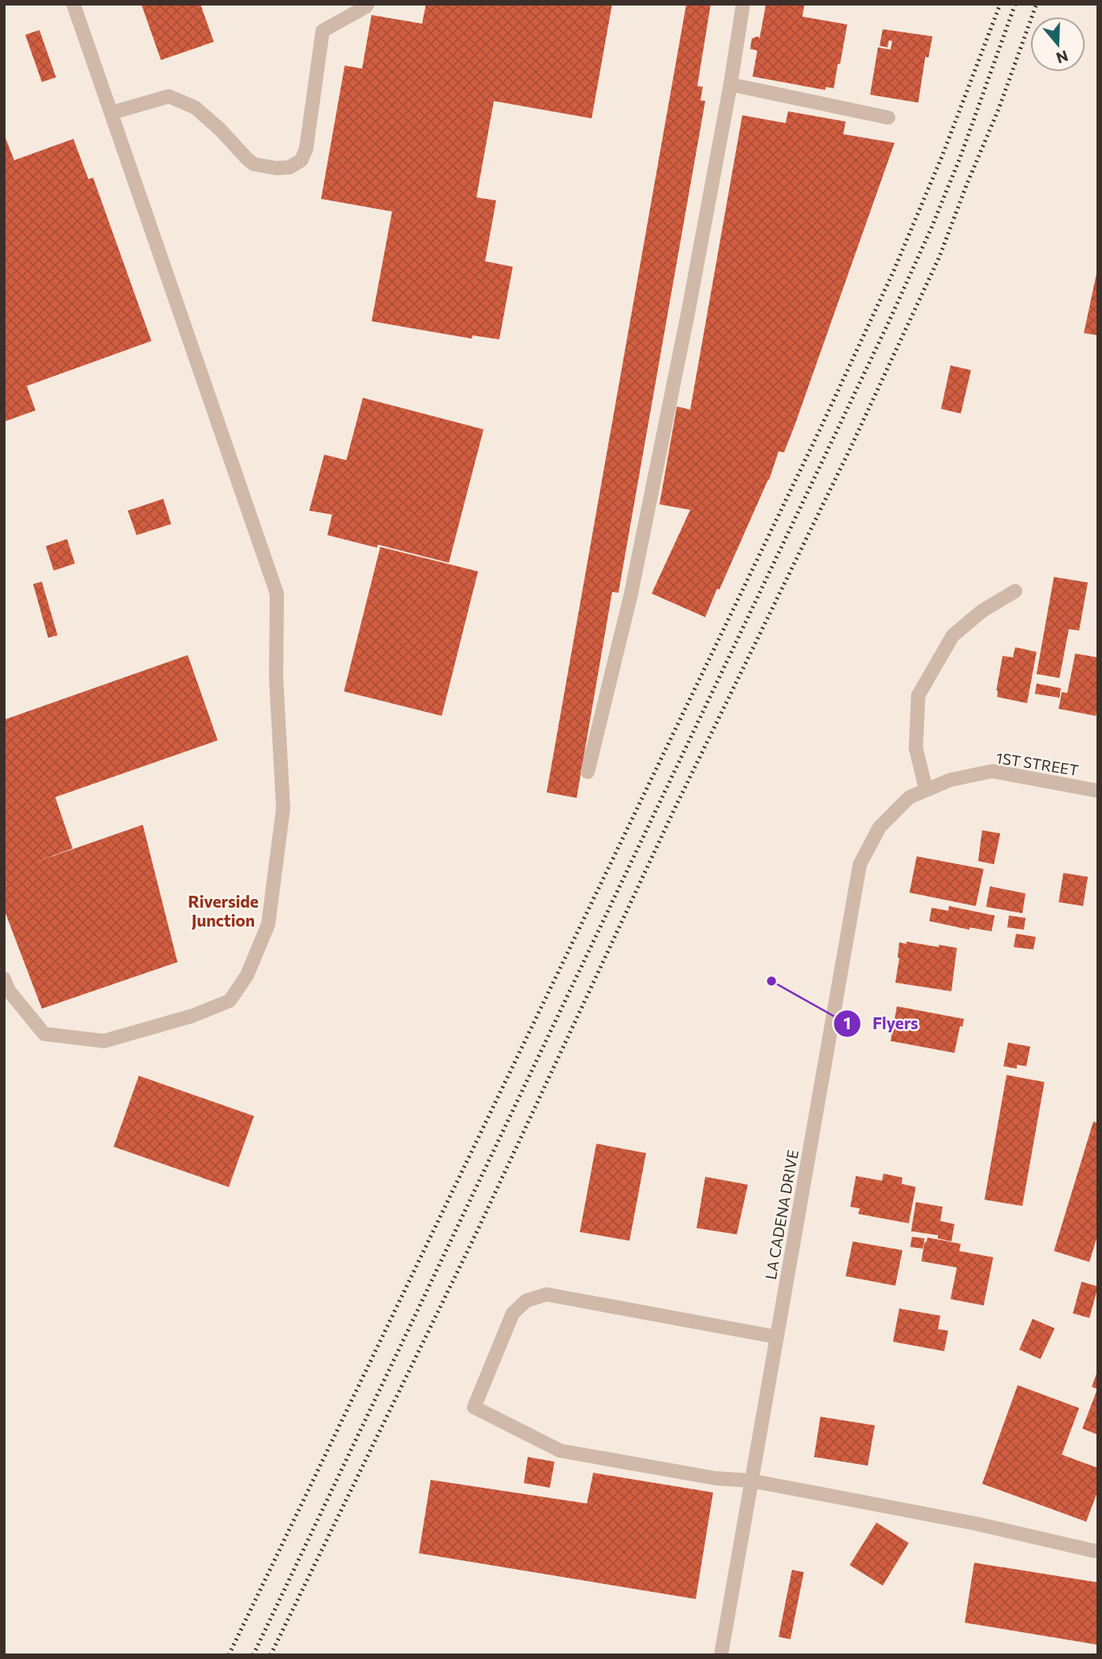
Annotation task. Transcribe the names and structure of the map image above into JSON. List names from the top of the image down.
{
  "streets": {
    "street": ["1ST STREET", "LA CADENA DRIVE"]
  },
  "crossings": [
    ["1ST STREET", "LA CADENA DRIVE"]
  ],
  "districts": ["Riverside Junction"],
  "places": ["Flyers"],
  "north": "bottom"
}
